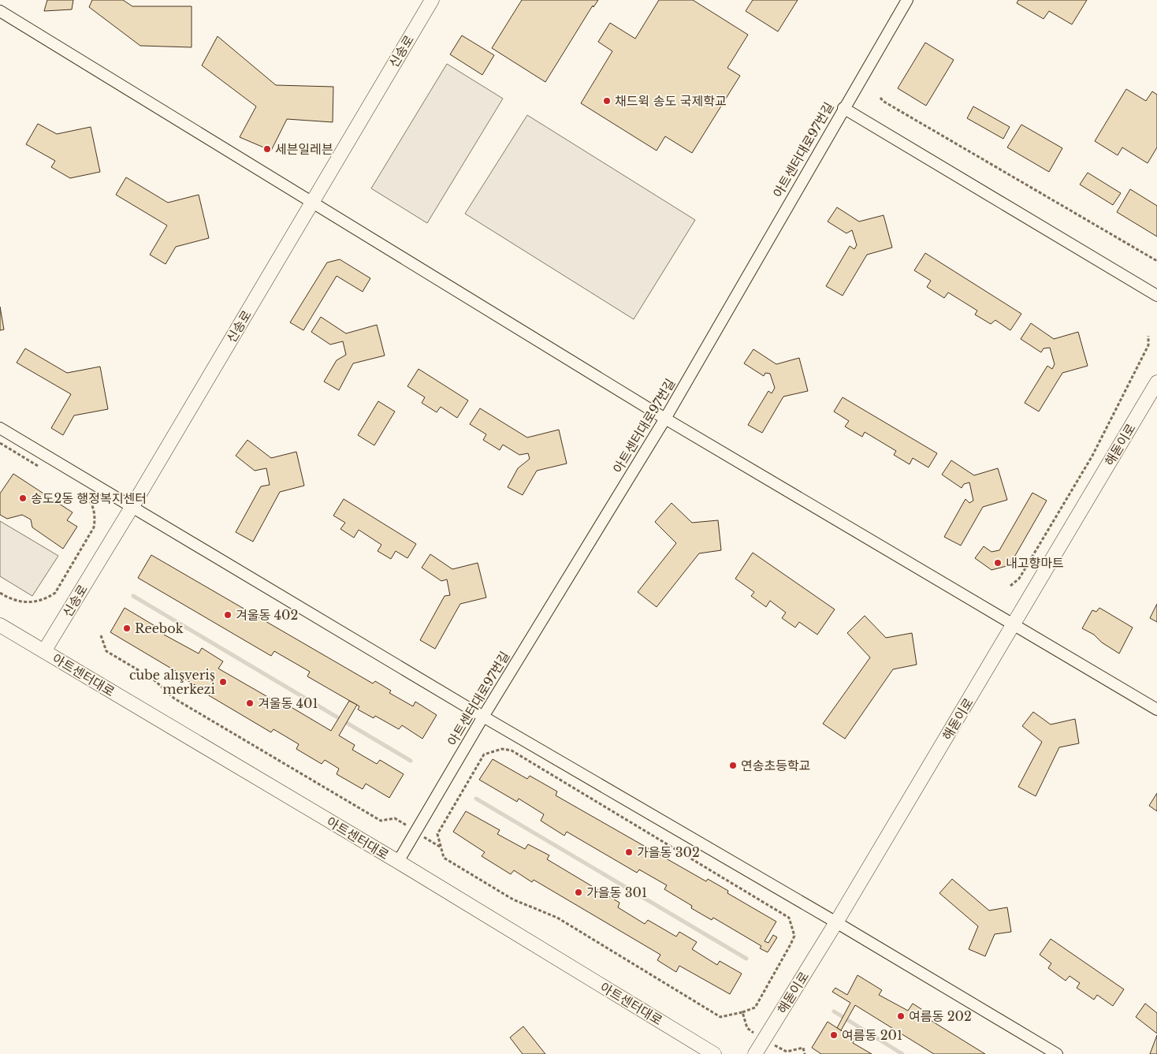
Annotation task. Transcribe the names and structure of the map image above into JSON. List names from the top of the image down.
{
  "streets": {
    "street": [
      "신송로",
      "아트센터대로97번길",
      "해돋이로",
      "아트센터대로"
    ]
  },
  "crossings": [
    ["신송로", "아트센터대로"],
    ["아트센터대로97번길", "아트센터대로"]
  ],
  "places": [
    "채드윅 송도 국제학교",
    "세븐일레븐",
    "송도2동 행정복지센터",
    "내고향마트",
    "겨울동 402",
    "Reebok",
    "cube alışveriş merkezi",
    "겨울동 401",
    "연송초등학교",
    "가을동 302",
    "가을동 301",
    "여름동 202",
    "여름동 201"
  ]
}
